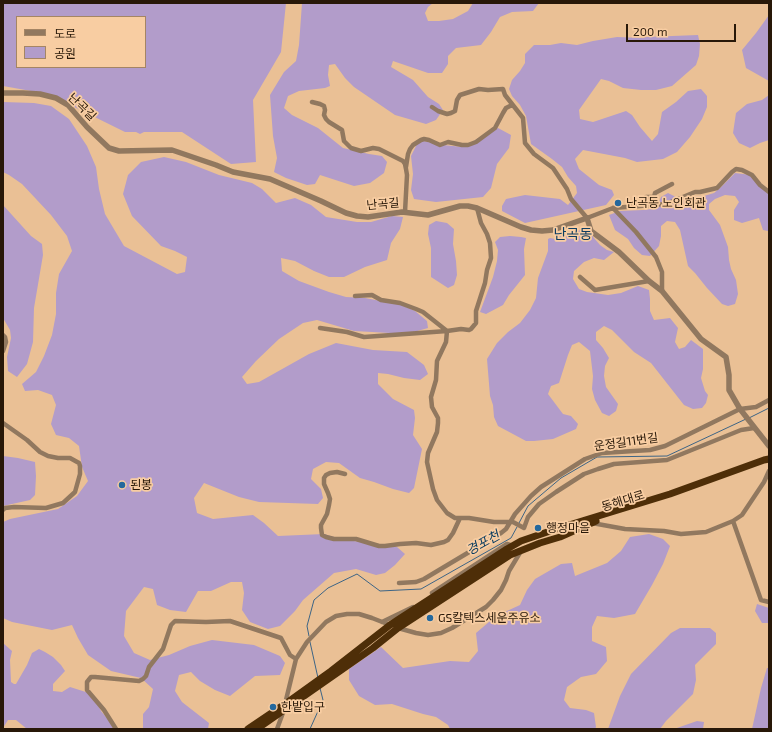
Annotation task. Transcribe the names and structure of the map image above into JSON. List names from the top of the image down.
{
  "streets": {
    "highway": ["동해대로"],
    "street": ["난곡길", "운정길11번길"]
  },
  "districts": ["난곡동"],
  "water": ["경포천"],
  "places": [
    "난곡동 노인회관",
    "된봉",
    "행정마을",
    "GS칼텍스세운주유소",
    "한밭입구"
  ],
  "legend": ["도로", "공원"],
  "scale_bar": "200 m"
}
